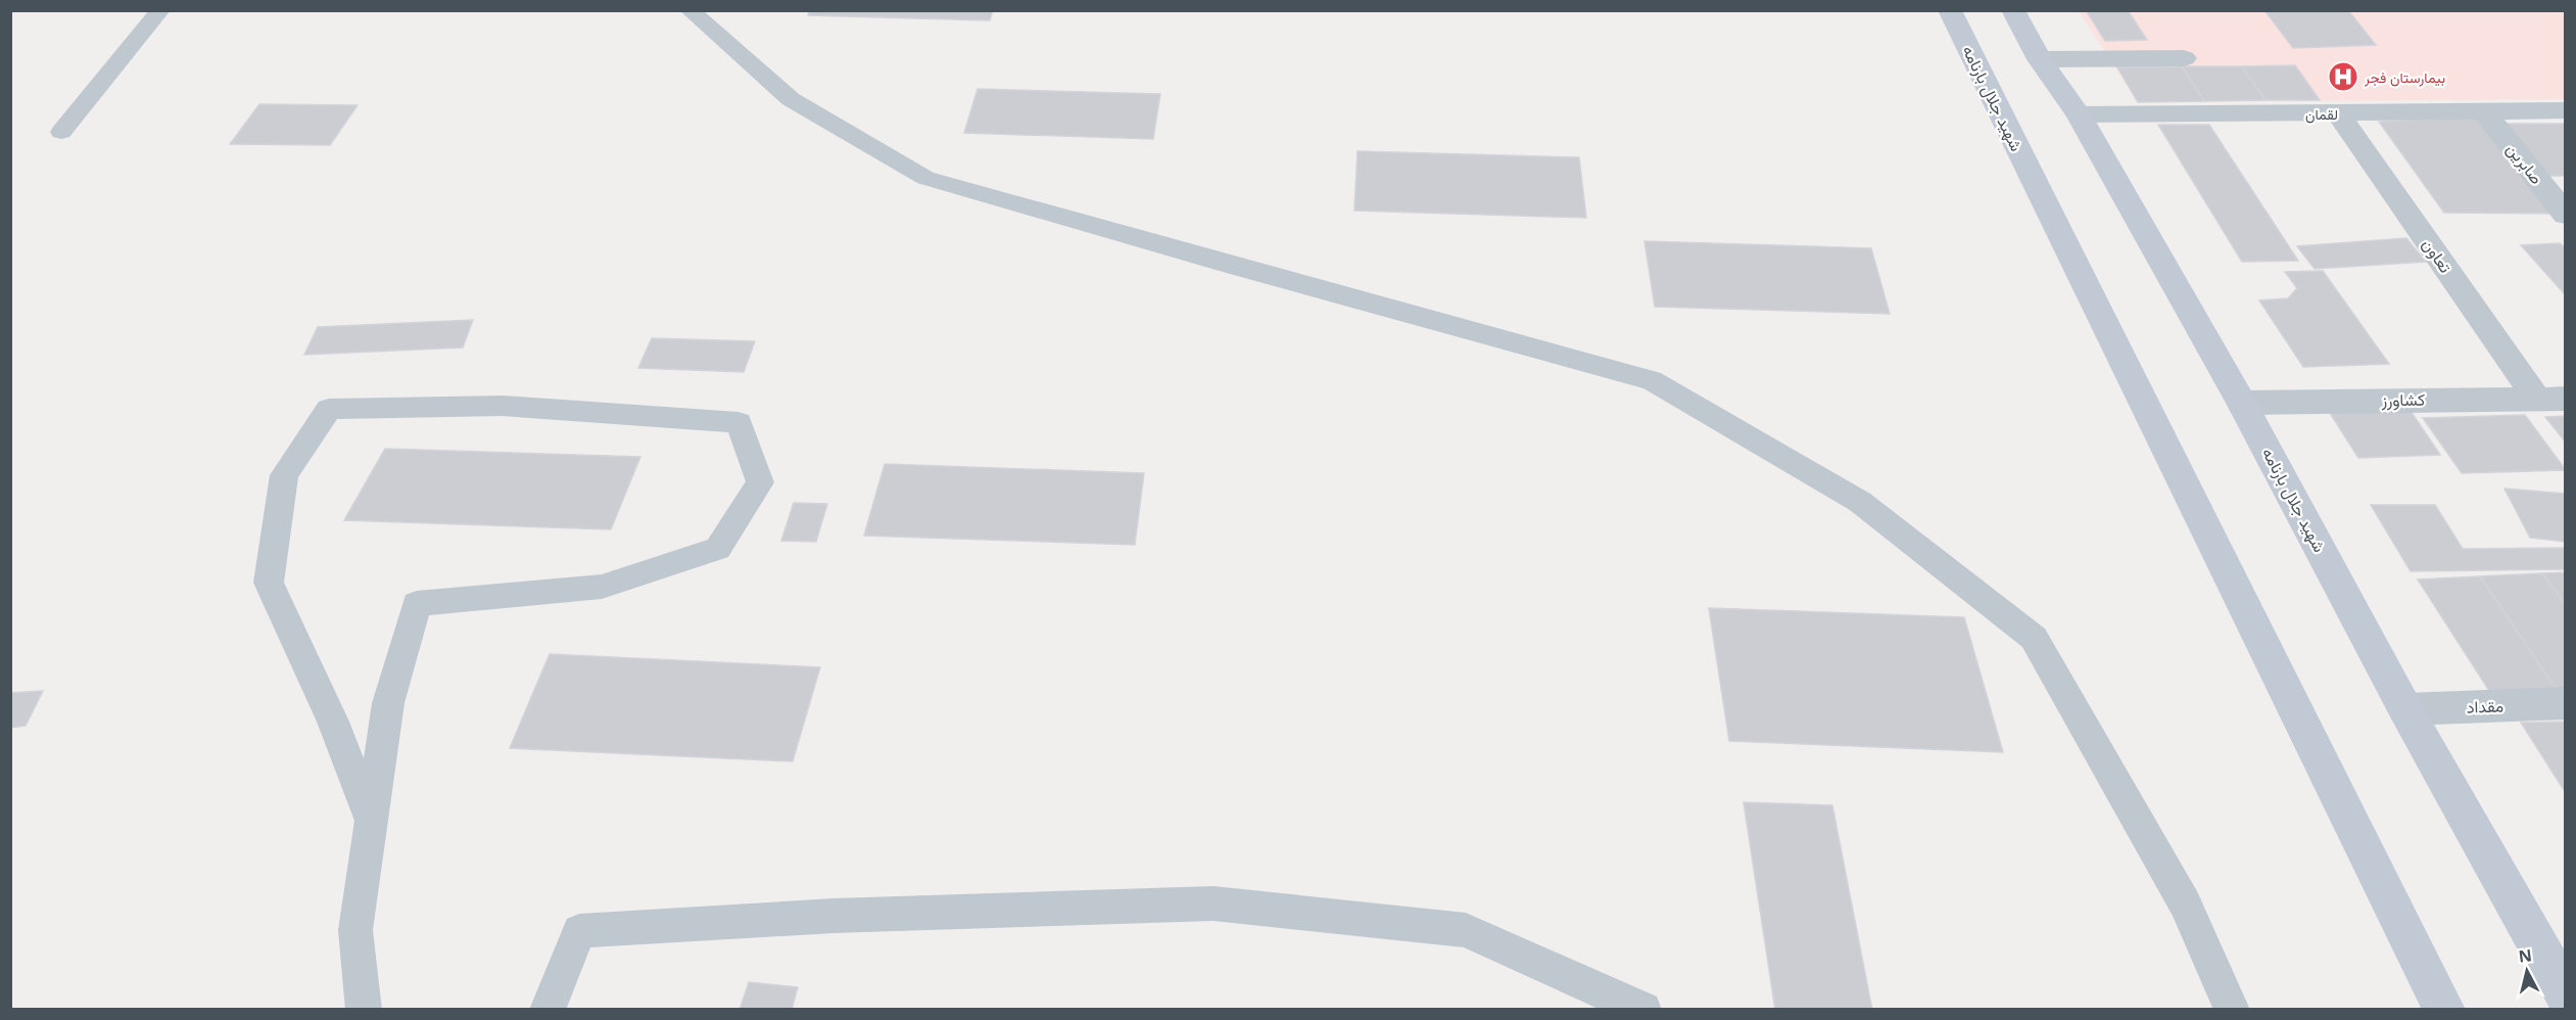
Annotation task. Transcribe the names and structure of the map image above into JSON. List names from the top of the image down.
{
  "streets": {
    "street": [
      "شهید جلال بارنامه",
      "لقمان",
      "صابرین",
      "تعاون",
      "کشاورز",
      "مقداد"
    ]
  },
  "crossings": [
    ["شهید جلال بارنامه", "لقمان"],
    ["شهید جلال بارنامه", "کشاورز"],
    ["شهید جلال بارنامه", "مقداد"],
    ["لقمان", "صابرین"],
    ["لقمان", "تعاون"],
    ["تعاون", "کشاورز"]
  ],
  "places": {
    "hospital": ["بیمارستان فجر"]
  },
  "north": "top"
}
